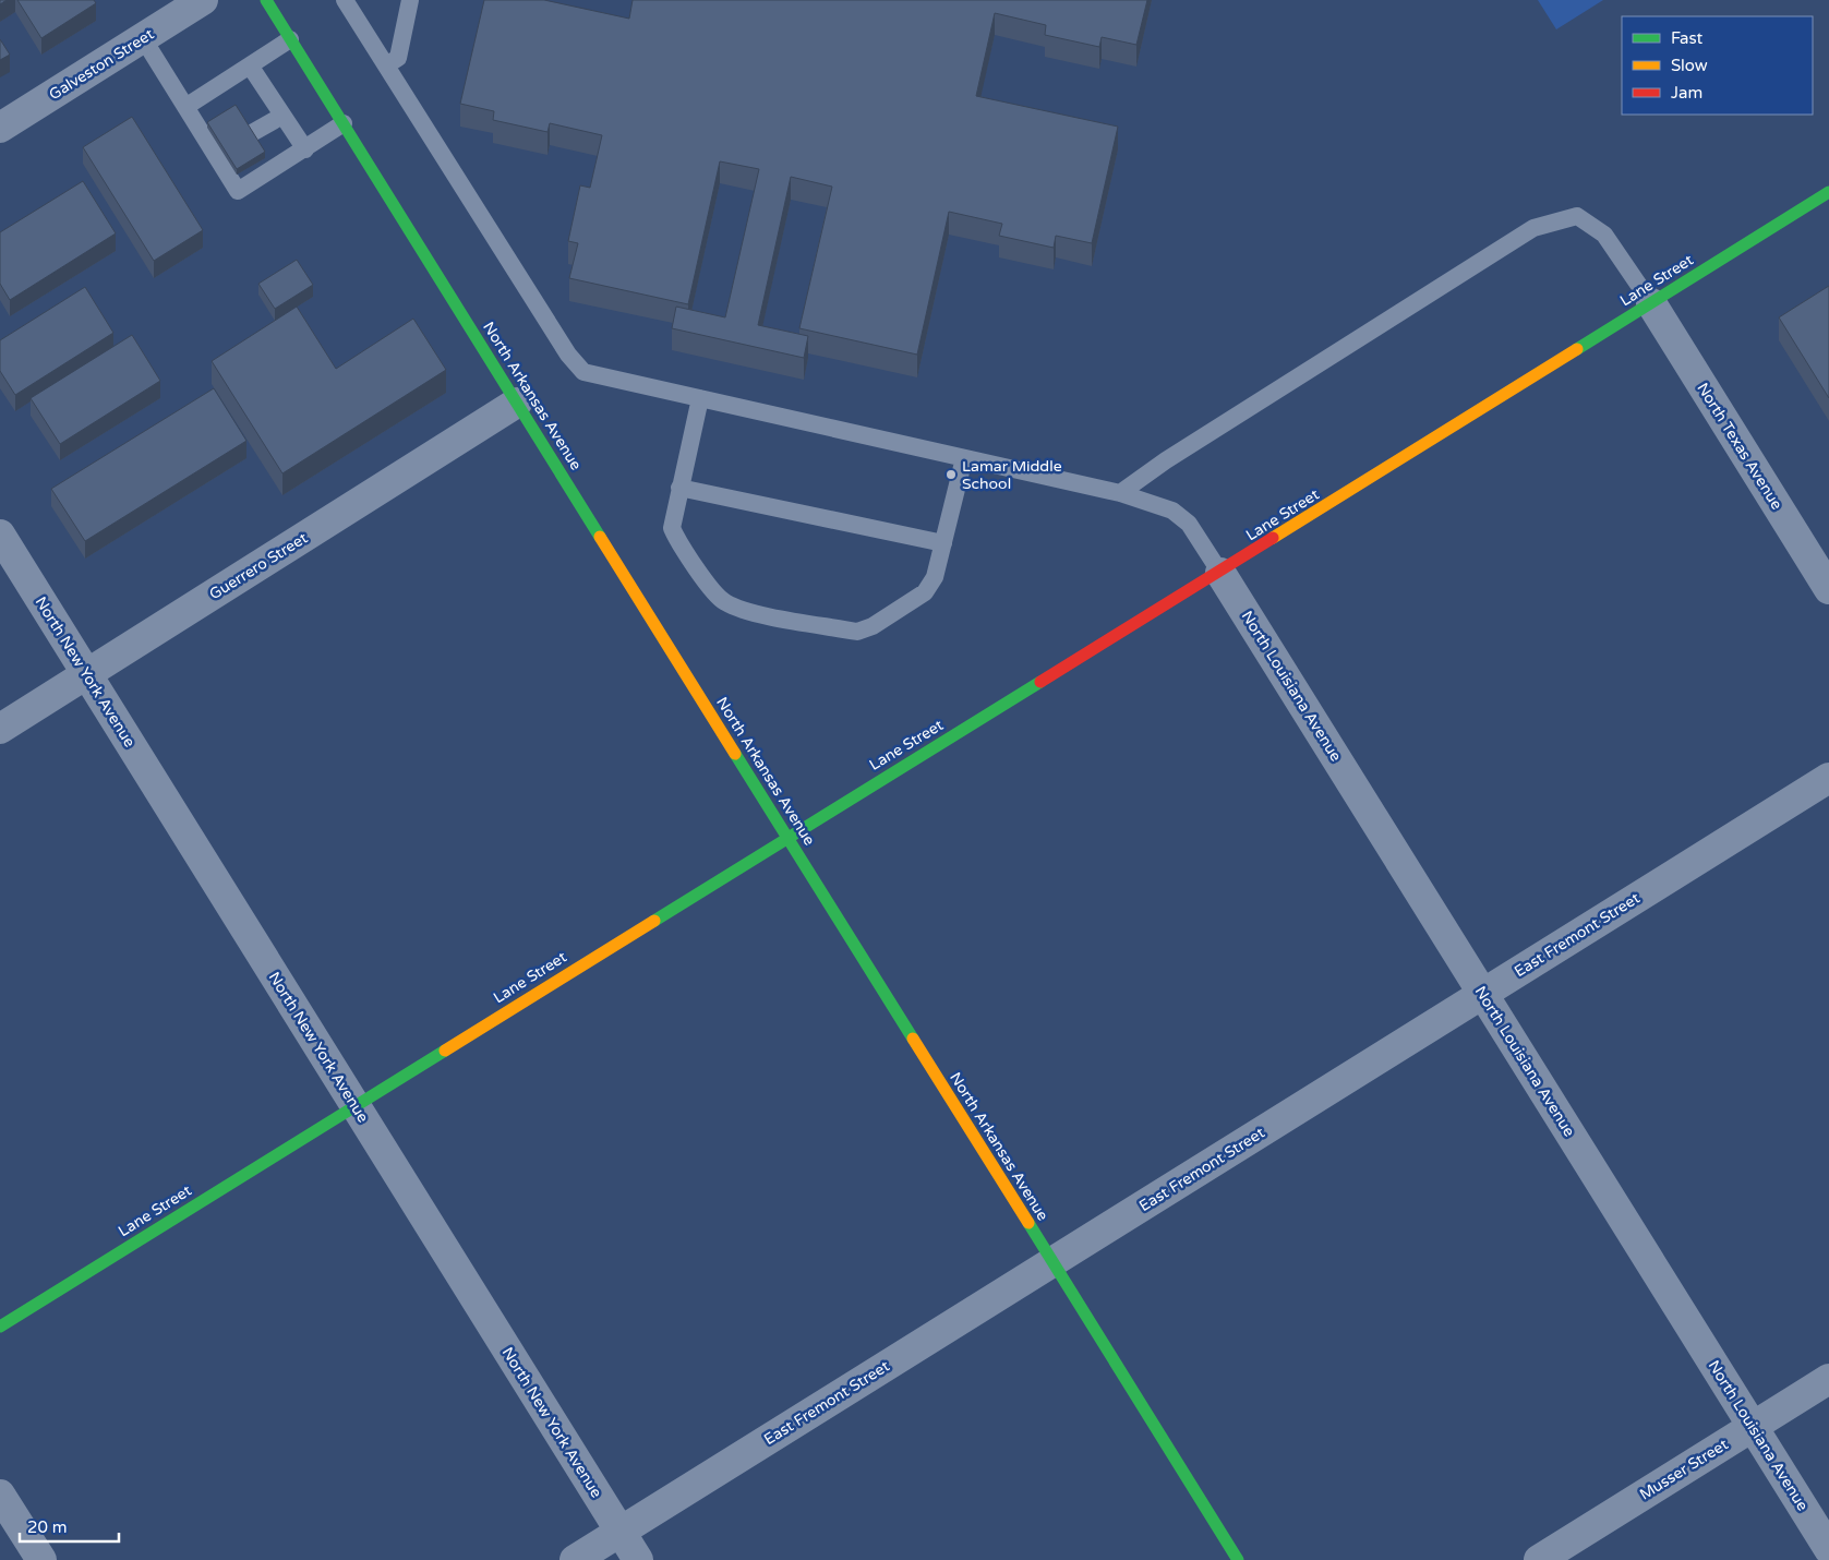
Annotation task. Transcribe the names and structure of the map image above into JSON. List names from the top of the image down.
{
  "streets": {
    "street": [
      "Galveston Street",
      "Lane Street",
      "North Arkansas Avenue",
      "North Texas Avenue",
      "Guerrero Street",
      "North New York Avenue",
      "North Louisiana Avenue",
      "East Fremont Street",
      "Musser Street"
    ]
  },
  "crossings": [
    ["Lane Street", "North Arkansas Avenue"],
    ["Lane Street", "North Texas Avenue"],
    ["Lane Street", "North New York Avenue"],
    ["Lane Street", "North Louisiana Avenue"],
    ["North Arkansas Avenue", "Guerrero Street"],
    ["North Arkansas Avenue", "East Fremont Street"],
    ["Guerrero Street", "North New York Avenue"],
    ["North New York Avenue", "East Fremont Street"],
    ["North Louisiana Avenue", "East Fremont Street"],
    ["North Louisiana Avenue", "Musser Street"]
  ],
  "places": ["Lamar Middle School"],
  "legend": ["Fast", "Slow", "Jam"],
  "scale_bar": "20 m"
}
